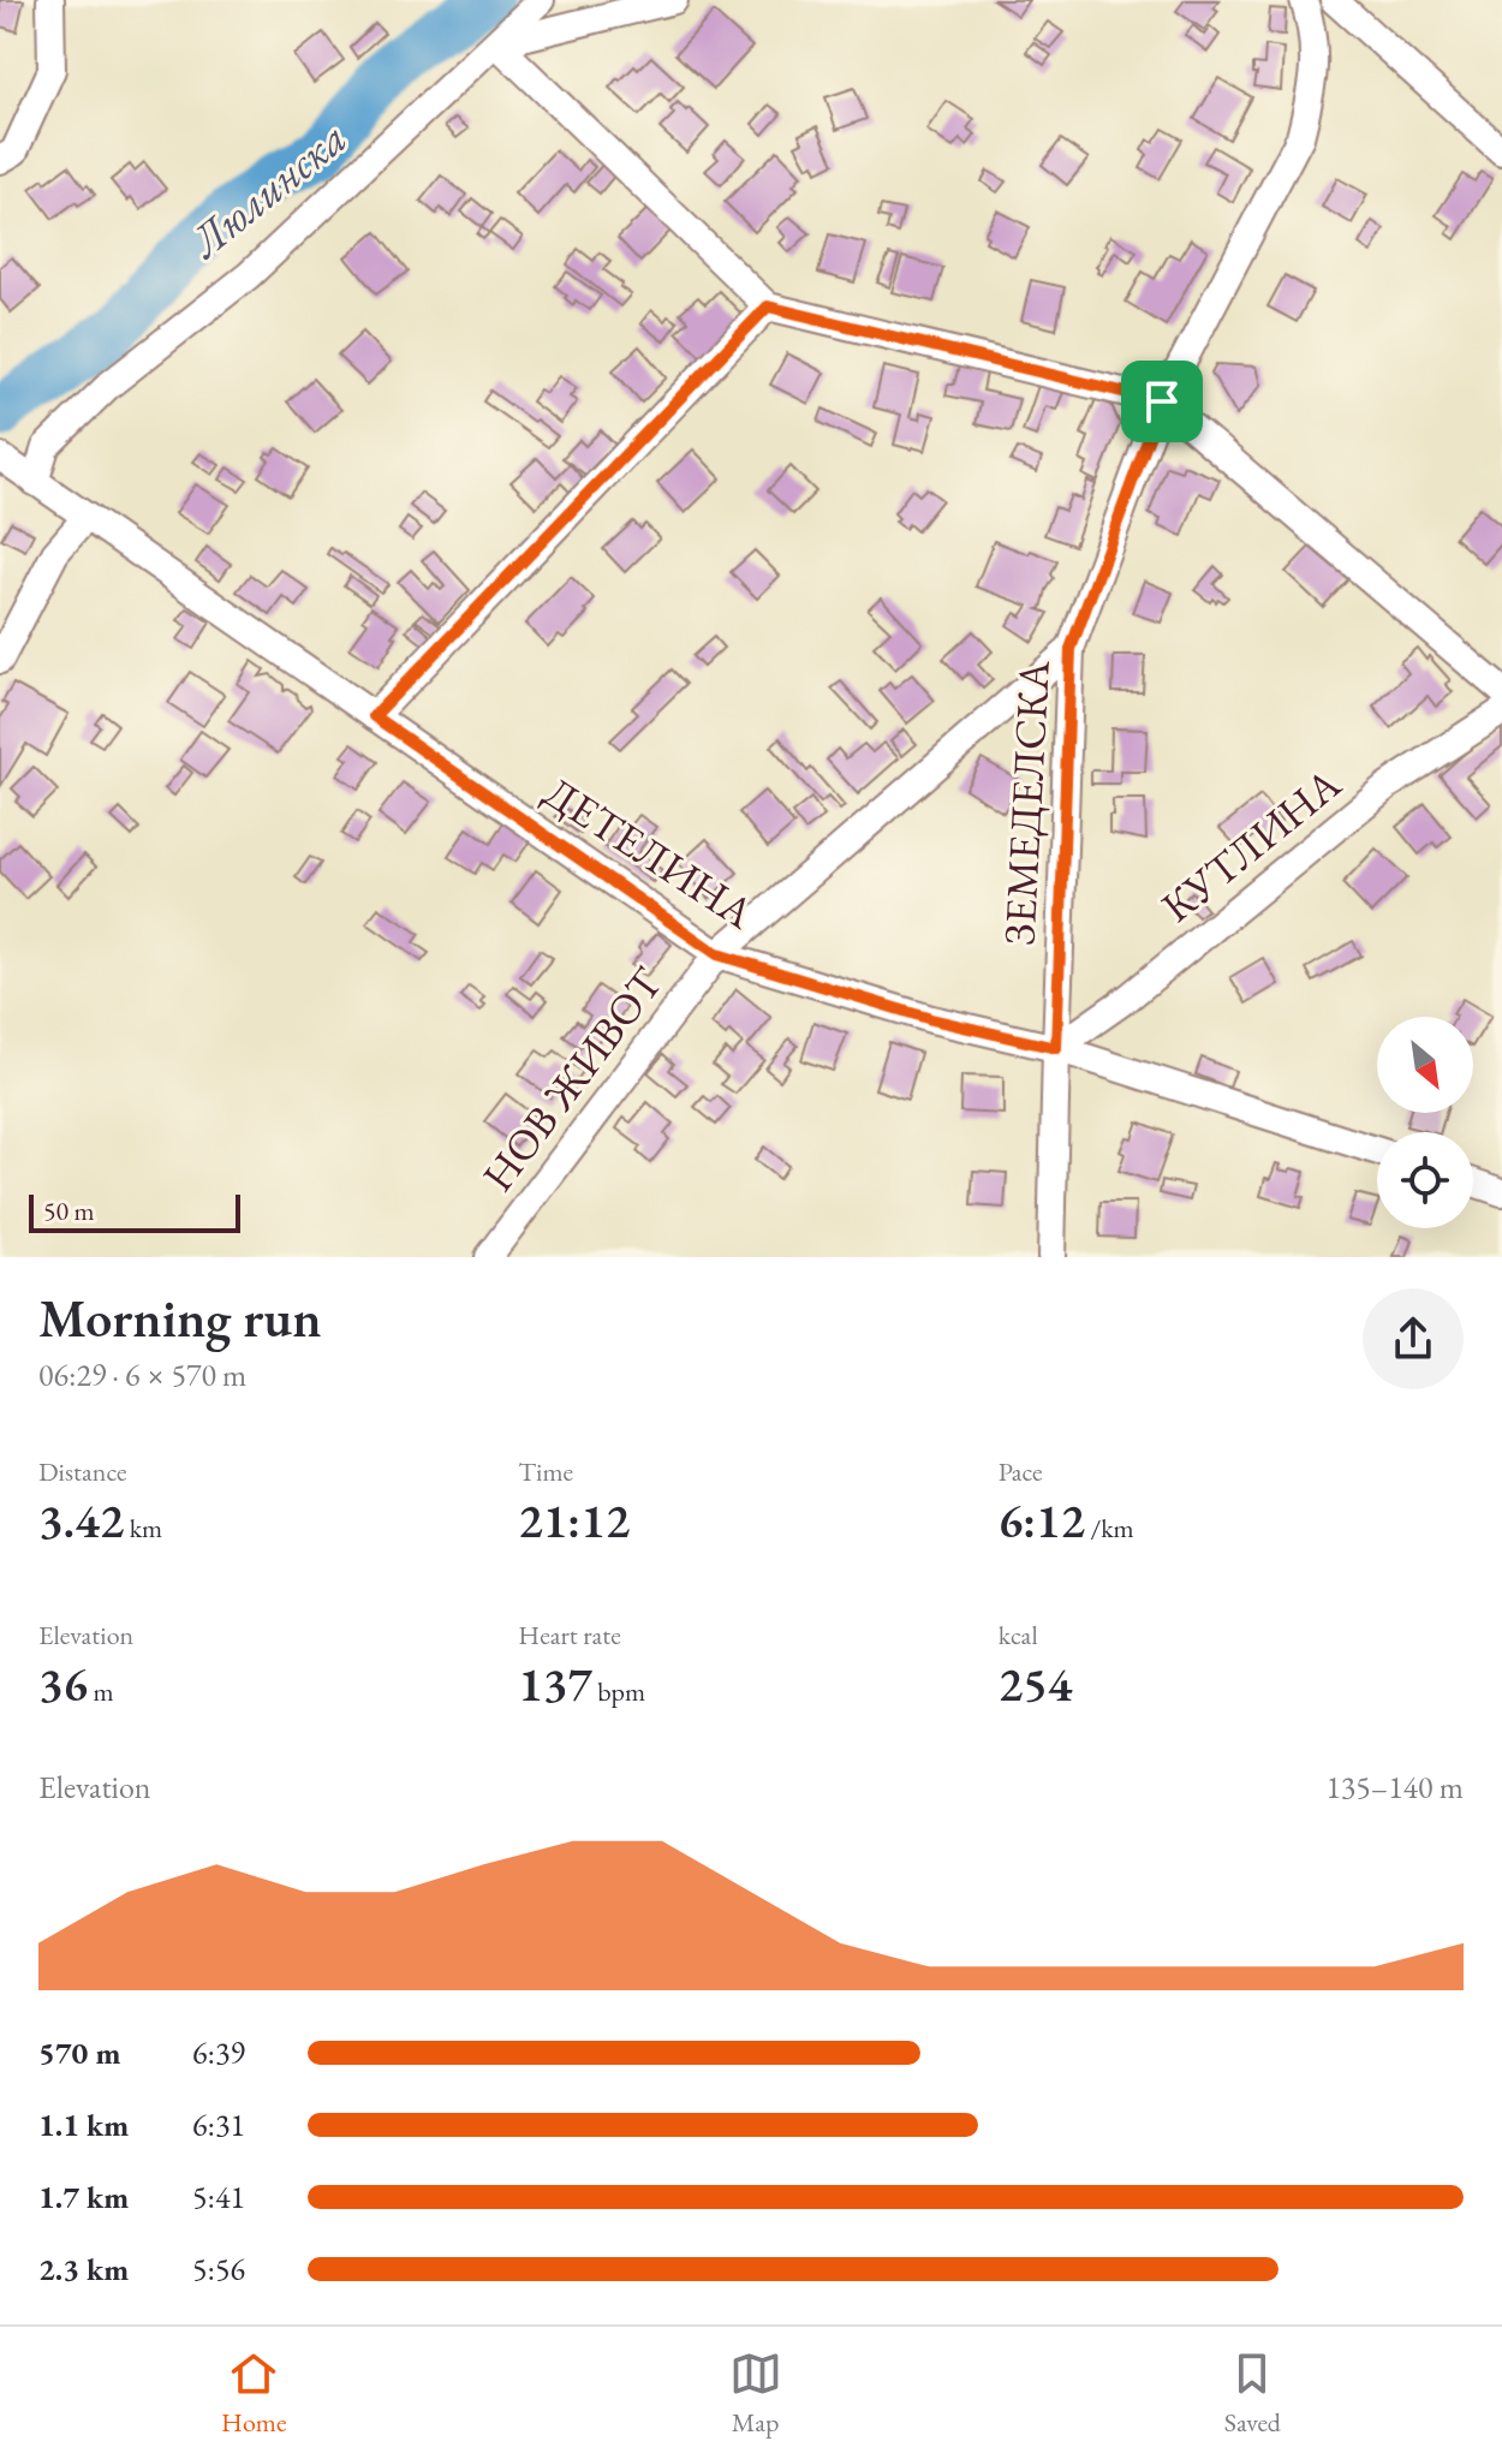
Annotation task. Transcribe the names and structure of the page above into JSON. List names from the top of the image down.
{
  "streets": {
    "street": [
      "ЗЕМЕДЕЛСКА",
      "КУТЛИНА",
      "ДЕТЕЛИНА",
      "НОВ ЖИВОТ"
    ]
  },
  "crossings": [
    ["ЗЕМЕДЕЛСКА", "КУТЛИНА"],
    ["ЗЕМЕДЕЛСКА", "ДЕТЕЛИНА"],
    ["ЗЕМЕДЕЛСКА", "НОВ ЖИВОТ"],
    ["КУТЛИНА", "ДЕТЕЛИНА"],
    ["ДЕТЕЛИНА", "НОВ ЖИВОТ"]
  ],
  "water": ["Люлинска"],
  "scale_bar": "50 m",
  "north": "bottom right",
  "page": {
    "scale": "50 m",
    "heading": ["Morning run", "06:29 · 6 × 570 m"],
    "stats": [
      ["Distance", "3.42 km"],
      ["Time", "21:12"],
      ["Pace", "6:12 /km"],
      ["Elevation", "36 m"],
      ["Heart rate", "137 bpm"],
      ["kcal", "254"]
    ],
    "chart": ["Elevation", "135–140 m"],
    "list": [
      {
        "name": "570 m",
        "note": "6:39"
      },
      {
        "name": "1.1 km",
        "note": "6:31"
      },
      {
        "name": "1.7 km",
        "note": "5:41"
      },
      {
        "name": "2.3 km",
        "note": "5:56"
      }
    ],
    "tabs": ["Home", "Map", "Saved"]
  }
}
